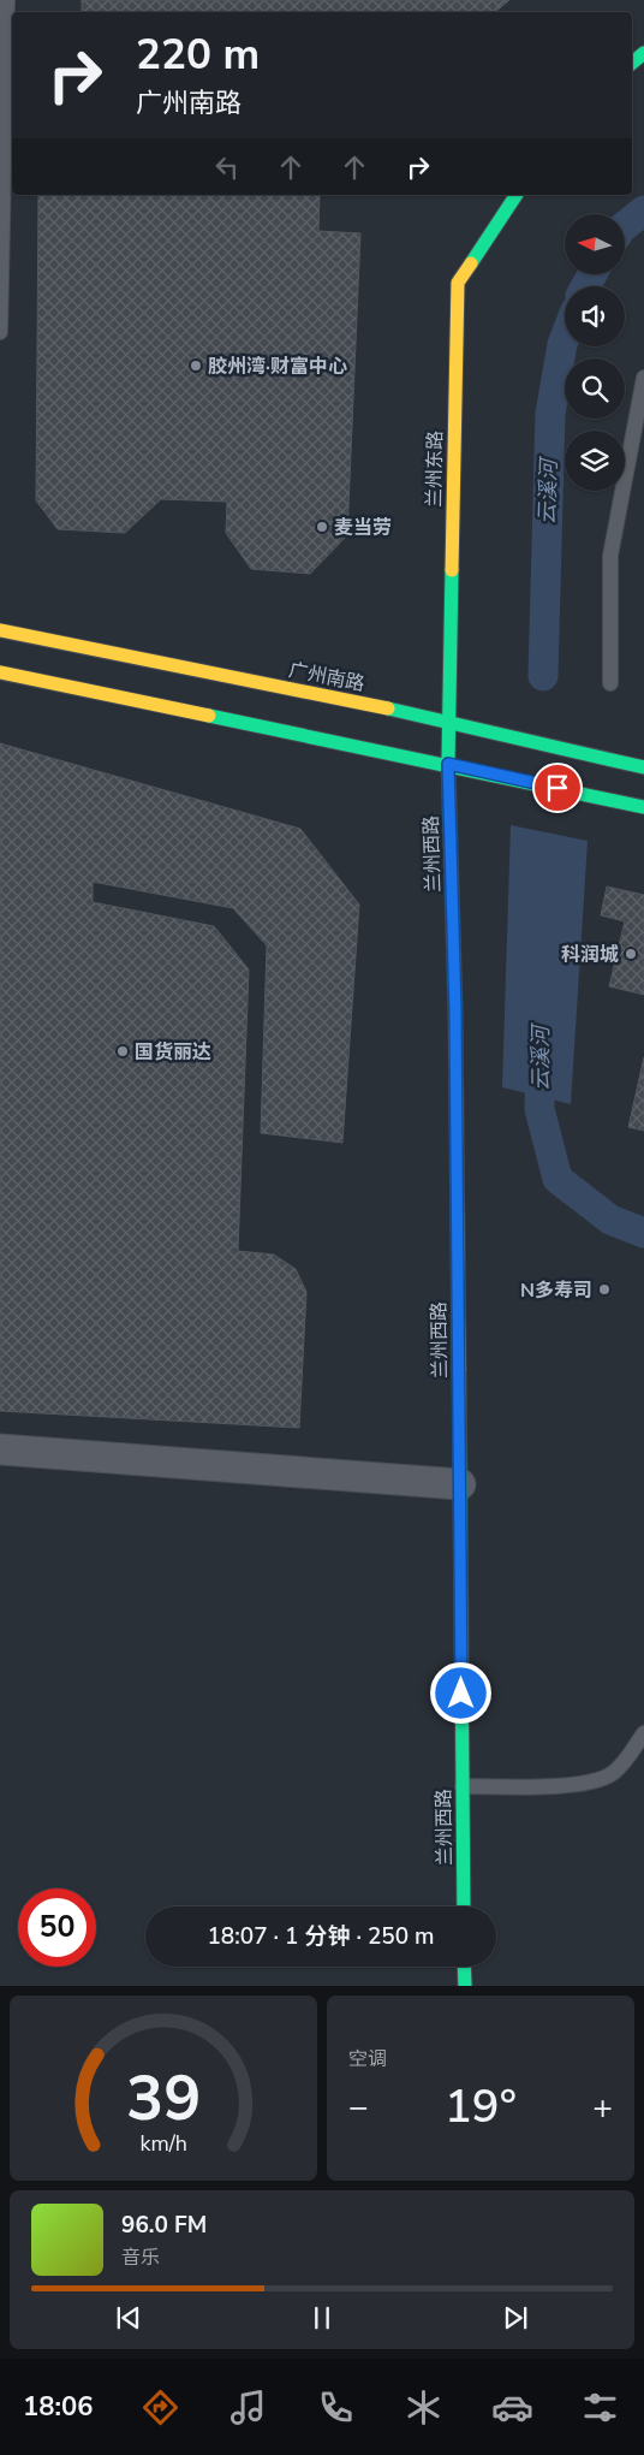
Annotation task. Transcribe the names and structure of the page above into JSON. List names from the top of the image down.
{
  "streets": {
    "main road": ["兰州东路", "广州南路", "兰州西路"]
  },
  "crossings": [
    ["兰州东路", "广州南路"],
    ["兰州东路", "兰州西路"]
  ],
  "water": ["云溪河"],
  "places": [
    "胶州湾·财富中心",
    "麦当劳",
    "科润城",
    "国货丽达",
    "N多寿司"
  ],
  "north": "left",
  "page": {
    "turn": ["220 m", "广州南路"],
    "limit": "50",
    "trip": "18:07 · 1 分钟 · 250 m",
    "tile": "空调",
    "heat": ["−", "19°", "+"],
    "song": ["96.0 FM", "音乐"],
    "tabs": "18:06",
    "gauge": ["39", "km/h"]
  }
}
